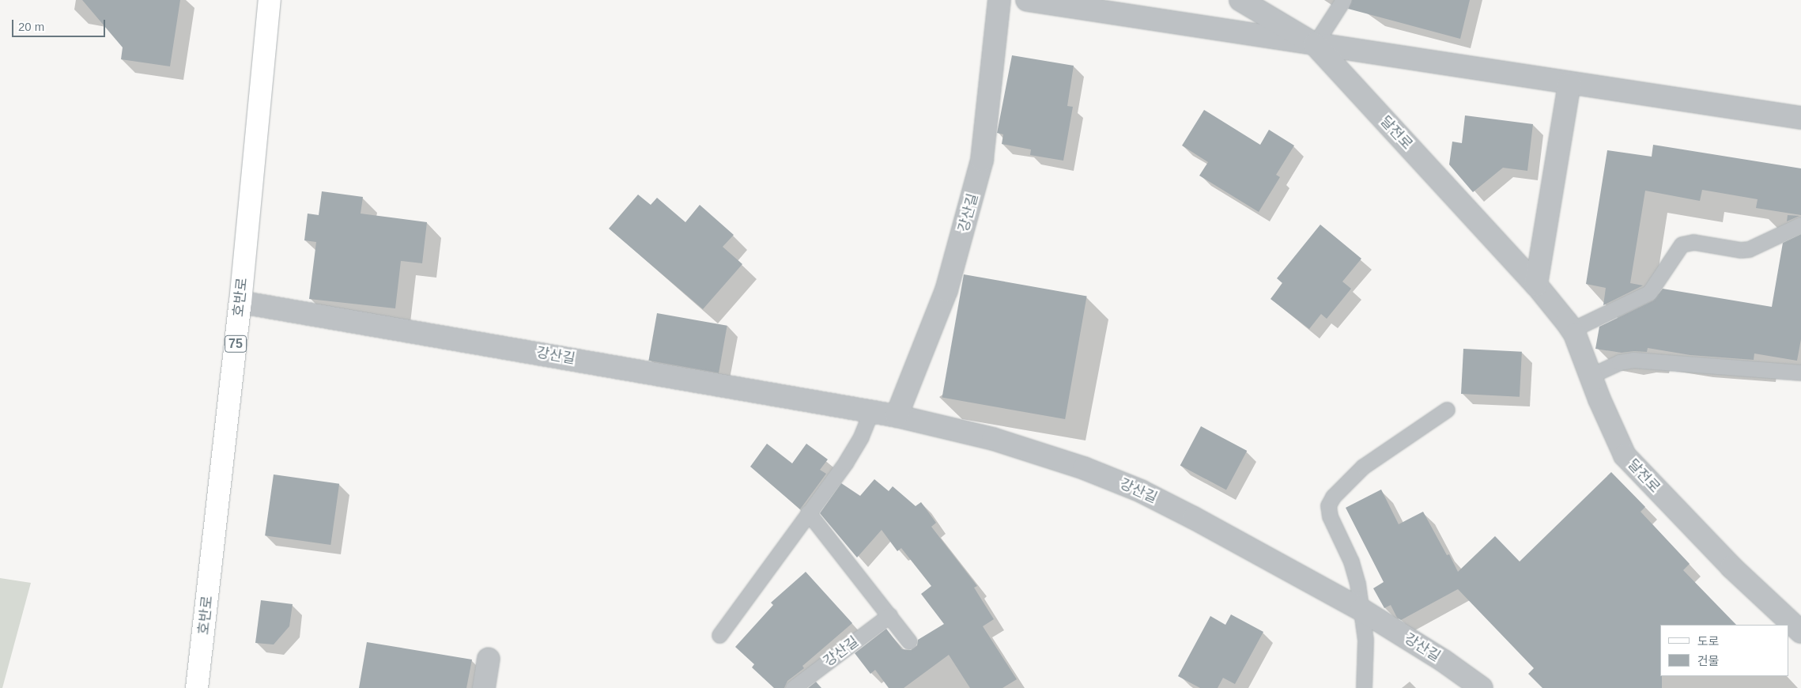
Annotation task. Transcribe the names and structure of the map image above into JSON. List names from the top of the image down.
{
  "streets": {
    "main road": ["호반로", "75"],
    "street": ["달전로", "강산길"]
  },
  "crossings": [
    ["강산길", "호반로"]
  ],
  "legend": ["도로", "건물"],
  "scale_bar": "20 m"
}
